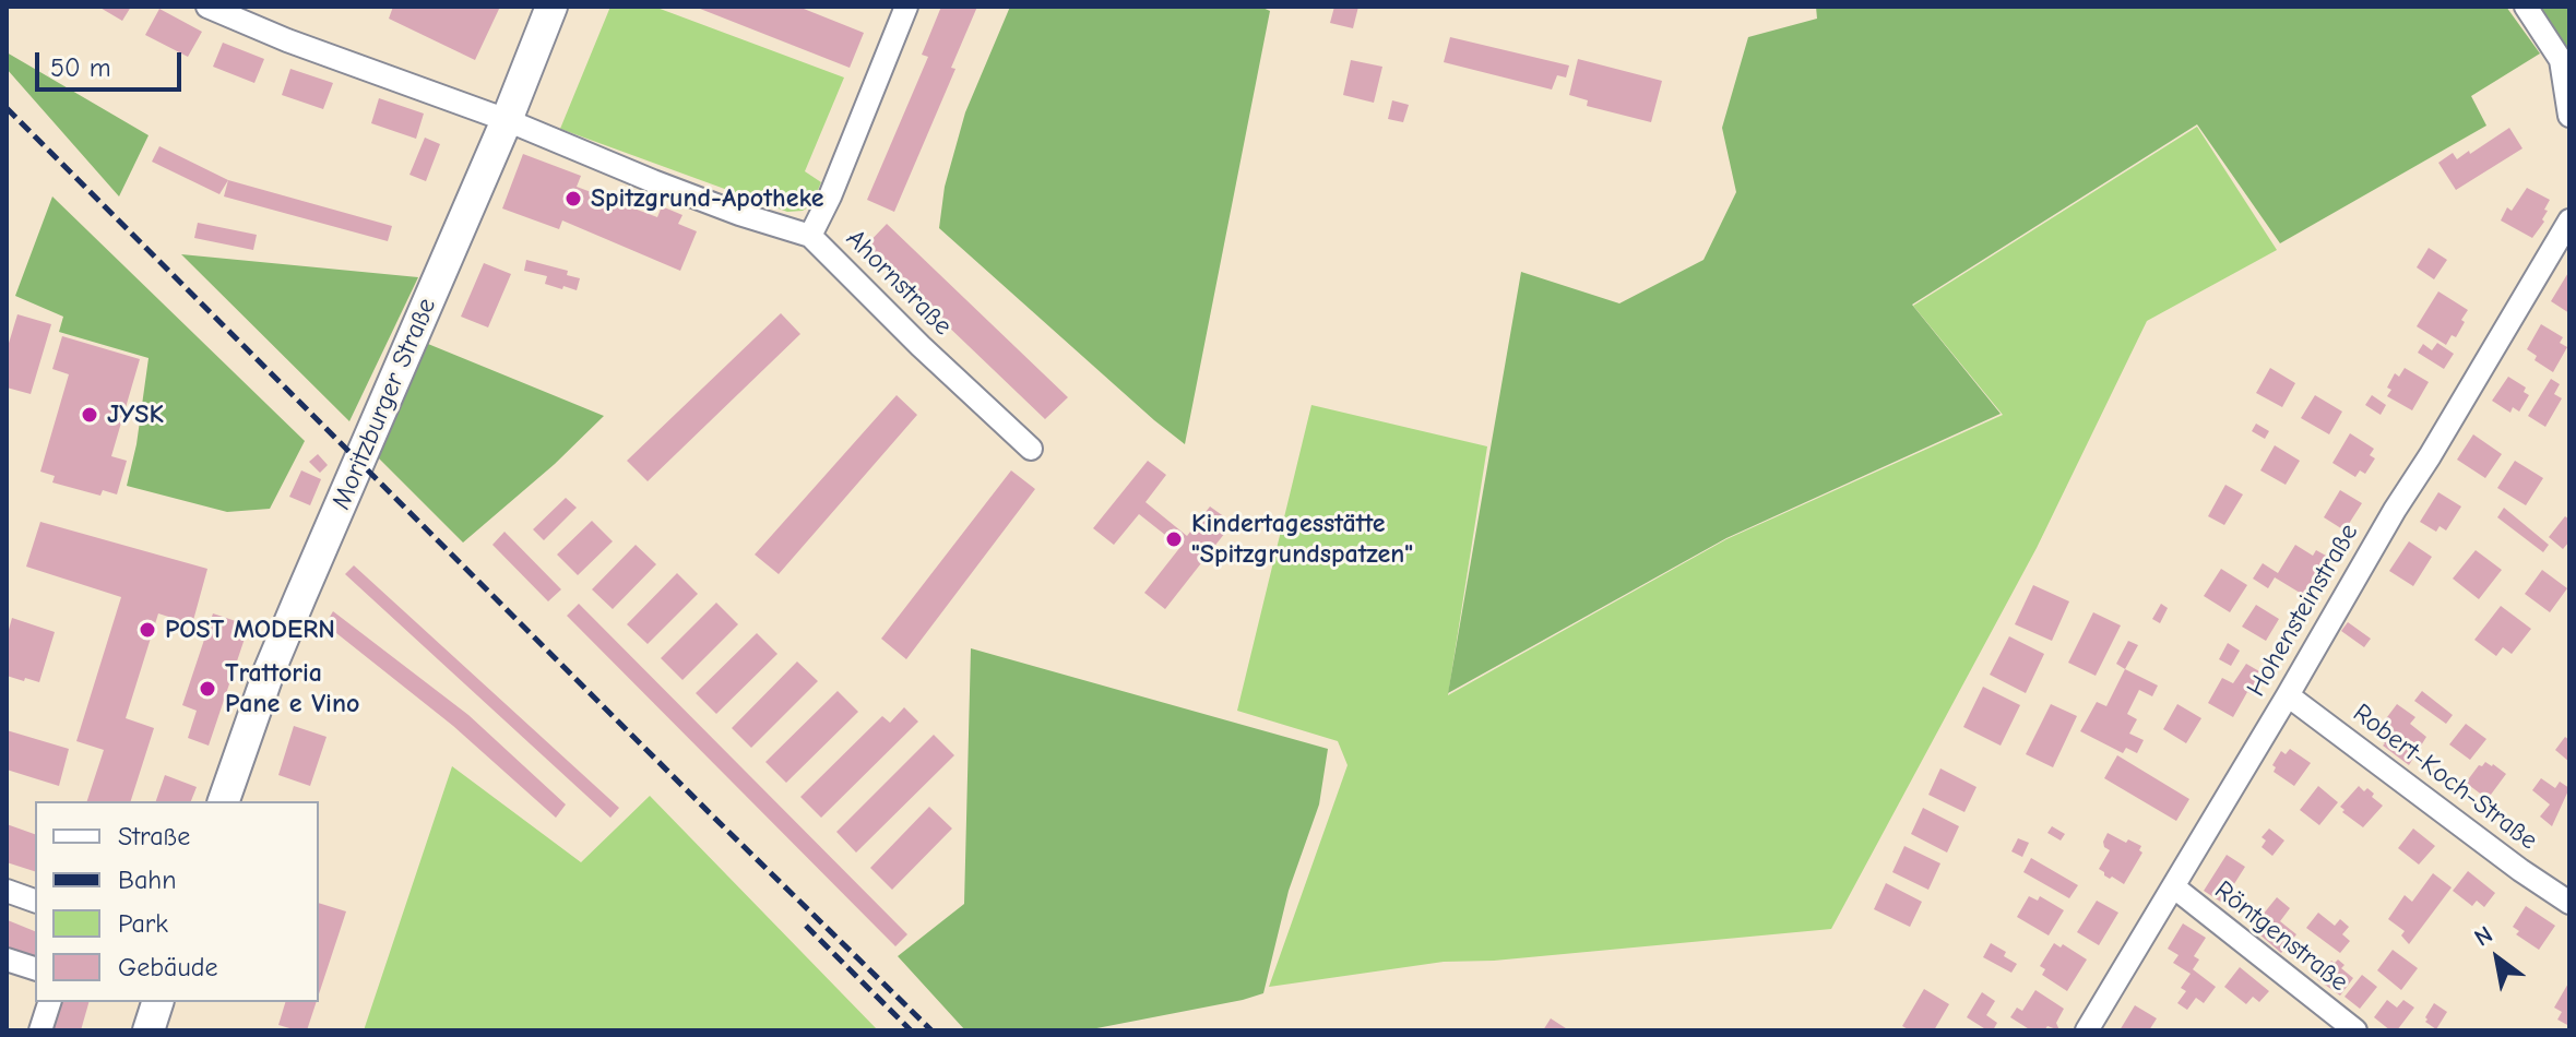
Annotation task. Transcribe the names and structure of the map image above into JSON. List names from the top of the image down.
{
  "streets": {
    "street": [
      "Ahornstraße",
      "Moritzburger Straße",
      "Hohensteinstraße",
      "Robert-Koch-Straße",
      "Röntgenstraße"
    ]
  },
  "crossings": [
    ["Ahornstraße", "Moritzburger Straße"],
    ["Hohensteinstraße", "Robert-Koch-Straße"],
    ["Hohensteinstraße", "Röntgenstraße"]
  ],
  "places": [
    "Spitzgrund-Apotheke",
    "JYSK",
    "Kindertagesstätte \"Spitzgrundspatzen\"",
    "POST MODERN",
    "Trattoria Pane e Vino"
  ],
  "legend": [
    "Straße",
    "Bahn",
    "Park",
    "Gebäude"
  ],
  "scale_bar": "50 m",
  "north": "top left"
}
